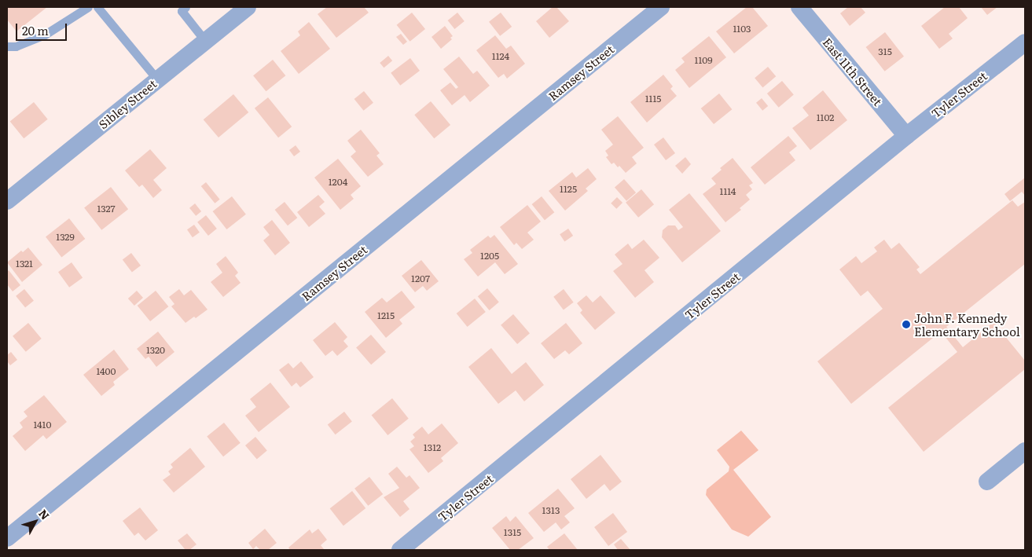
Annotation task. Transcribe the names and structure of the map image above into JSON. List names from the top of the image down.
{
  "streets": {
    "street": [
      "East 11th Street",
      "Ramsey Street",
      "Tyler Street",
      "Sibley Street"
    ]
  },
  "crossings": [
    ["East 11th Street", "Tyler Street"]
  ],
  "places": ["John F. Kennedy Elementary School"],
  "house_numbers": [
    "1103",
    "315",
    "1124",
    "1109",
    "1115",
    "1102",
    "1204",
    "1125",
    "1114",
    "1327",
    "1329",
    "1205",
    "1321",
    "1207",
    "1215",
    "1320",
    "1400",
    "1410",
    "1312",
    "1313",
    "1315"
  ],
  "scale_bar": "20 m",
  "north": "top right"
}
